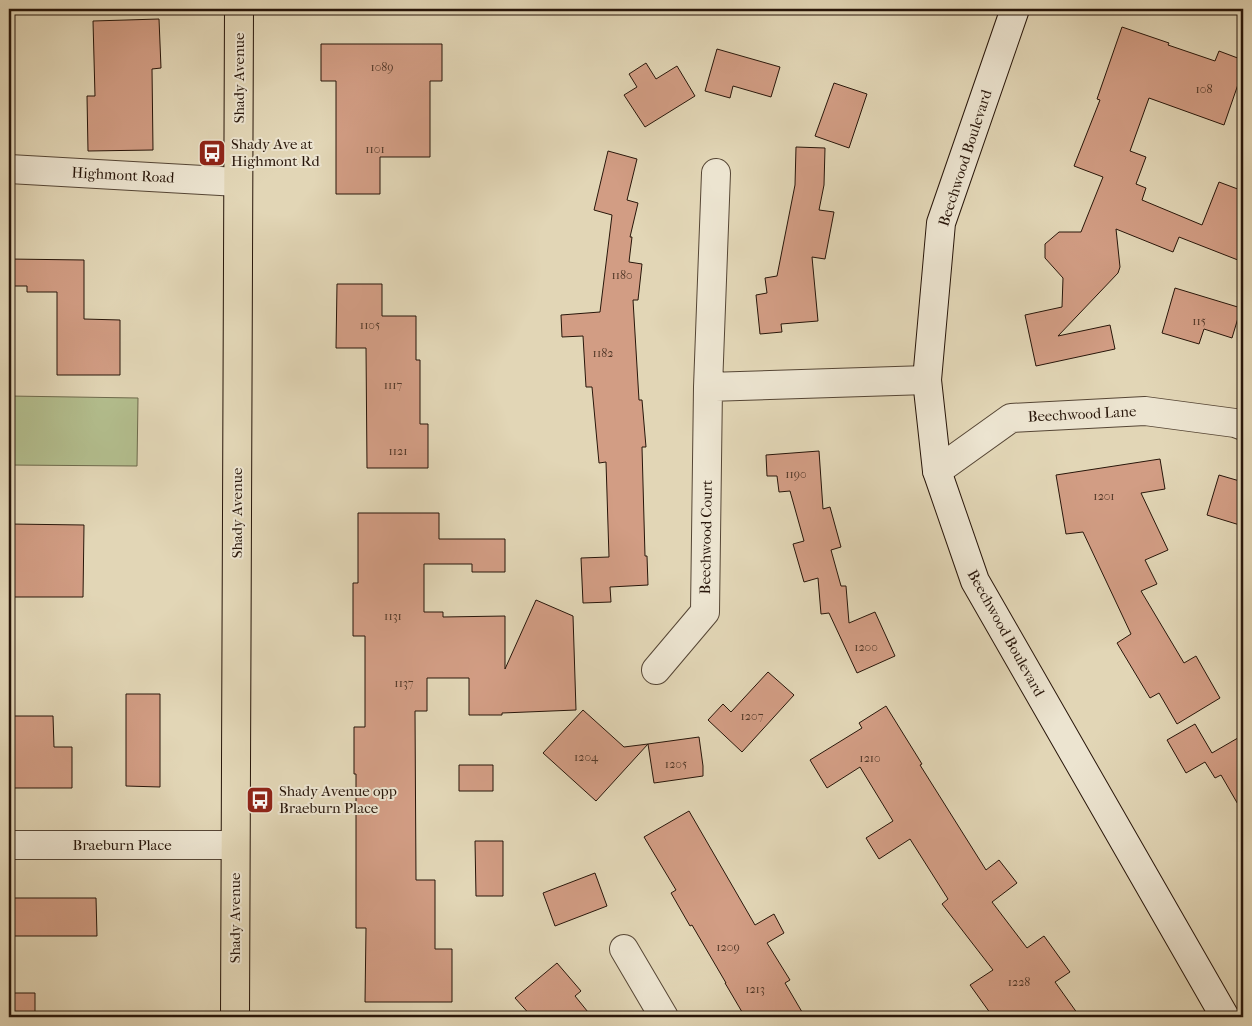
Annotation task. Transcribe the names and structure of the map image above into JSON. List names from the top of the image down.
{
  "streets": {
    "main road": ["Shady Avenue"],
    "street": [
      "Beechwood Boulevard",
      "Highmont Road",
      "Beechwood Lane",
      "Beechwood Court",
      "Braeburn Place"
    ]
  },
  "crossings": [
    ["Shady Avenue", "Highmont Road"],
    ["Shady Avenue", "Braeburn Place"],
    ["Beechwood Boulevard", "Beechwood Lane"]
  ],
  "places": {
    "bus stop": ["Shady Ave at Highmont Rd", "Shady Avenue opp Braeburn Place"]
  },
  "house_numbers": [
    "1089",
    "108",
    "1101",
    "1180",
    "115",
    "1105",
    "1182",
    "1117",
    "1121",
    "1190",
    "1201",
    "1131",
    "1200",
    "1137",
    "1207",
    "1204",
    "1210",
    "1205",
    "1209",
    "1228",
    "1213"
  ]
}
